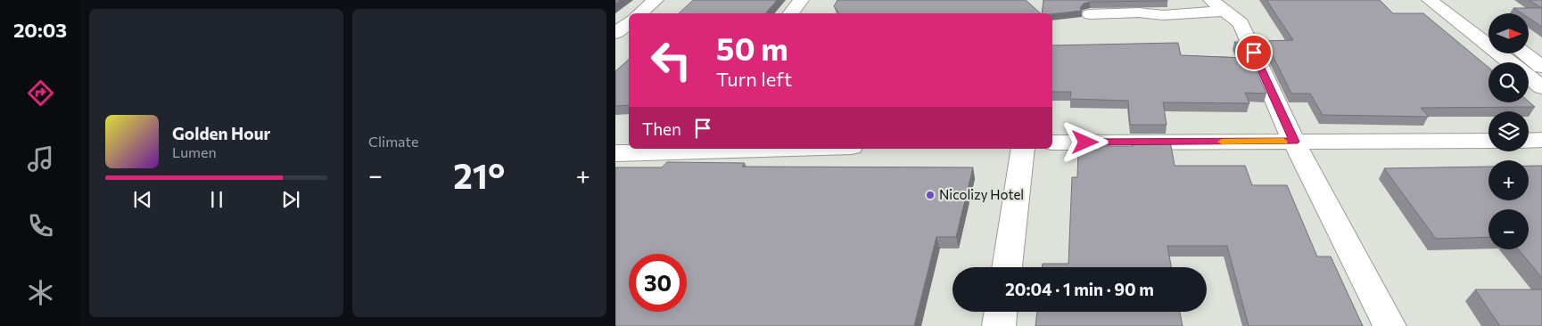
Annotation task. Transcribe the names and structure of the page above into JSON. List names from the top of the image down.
{
  "places": ["Nicolizy Hotel"],
  "north": "right",
  "page": {
    "tabs": "20:03",
    "tile": "Climate",
    "map_buttons": ["+", "−"],
    "turn": ["50 m", "Turn left"],
    "then": "Then",
    "song": ["Golden Hour", "Lumen"],
    "heat": ["−", "21°", "+"],
    "limit": "30",
    "trip": "20:04 · 1 min · 90 m"
  }
}
